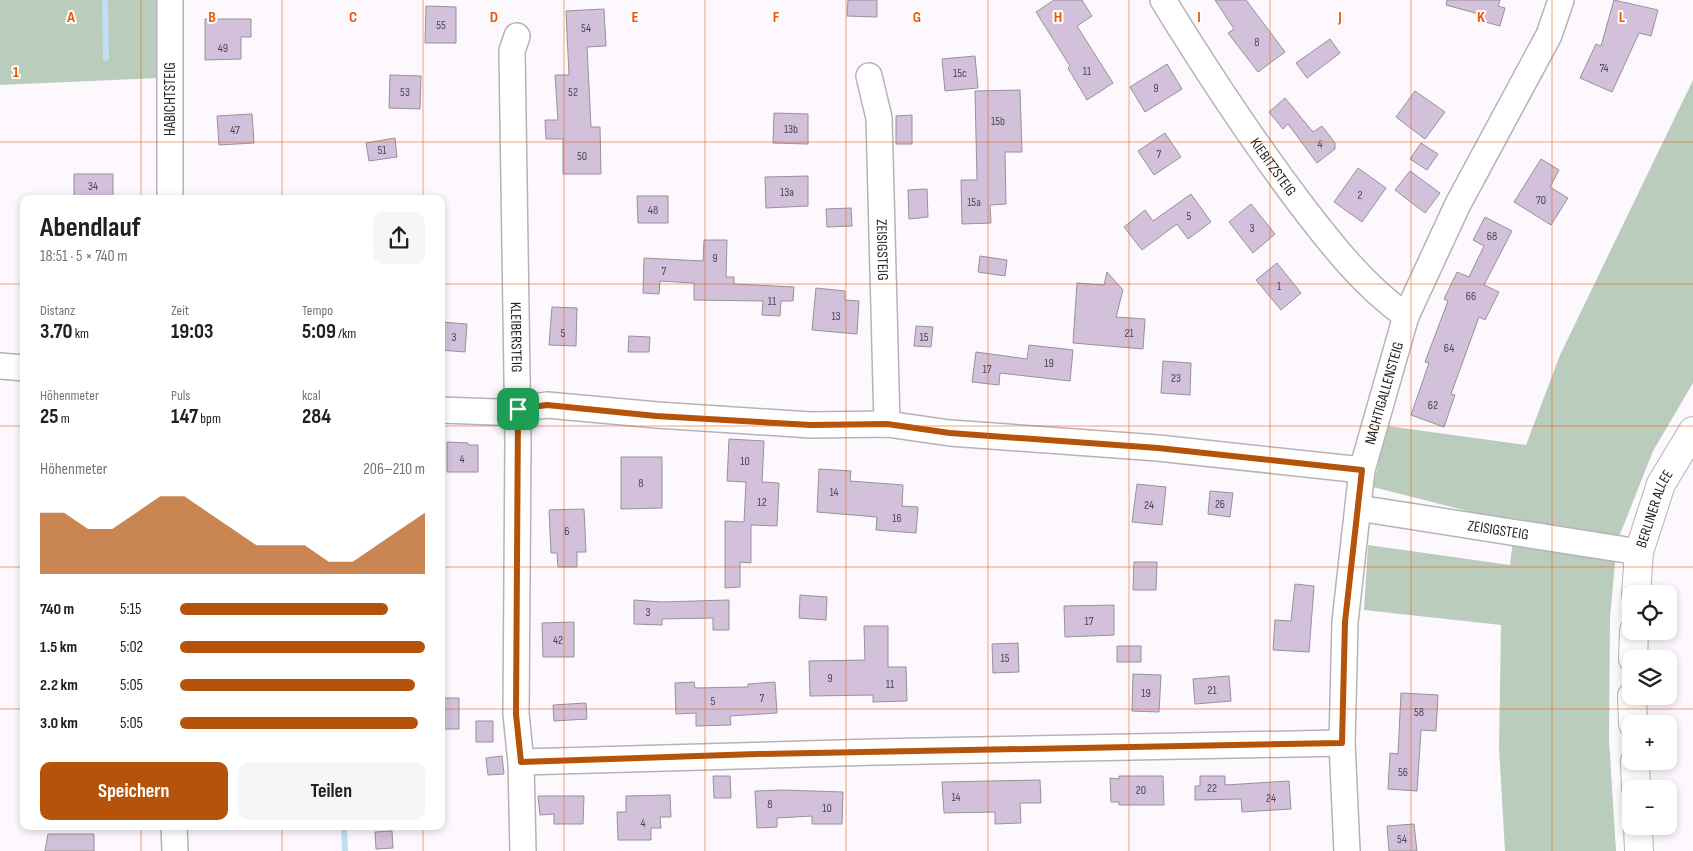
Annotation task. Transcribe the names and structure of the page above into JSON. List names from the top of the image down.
{
  "streets": {
    "main road": ["BERLINER ALLEE"],
    "street": [
      "HABICHTSTEIG",
      "KIEBITZSTEIG",
      "ZEISIGSTEIG",
      "KLEIBERSTEIG",
      "NACHTIGALLENSTEIG"
    ]
  },
  "crossings": [
    ["KIEBITZSTEIG", "NACHTIGALLENSTEIG"],
    ["ZEISIGSTEIG", "NACHTIGALLENSTEIG"],
    ["ZEISIGSTEIG", "BERLINER ALLEE"]
  ],
  "house_numbers": [
    "55",
    "54",
    "8",
    "49",
    "74",
    "11",
    "15c",
    "9",
    "53",
    "52",
    "15b",
    "13b",
    "47",
    "4",
    "51",
    "7",
    "50",
    "34",
    "13a",
    "2",
    "70",
    "15a",
    "48",
    "5",
    "3",
    "68",
    "9",
    "7",
    "1",
    "66",
    "11",
    "13",
    "5",
    "21",
    "3",
    "15",
    "64",
    "19",
    "17",
    "23",
    "62",
    "4",
    "10",
    "8",
    "14",
    "12",
    "26",
    "24",
    "16",
    "6",
    "3",
    "17",
    "42",
    "15",
    "9",
    "11",
    "21",
    "19",
    "7",
    "5",
    "58",
    "56",
    "22",
    "20",
    "14",
    "24",
    "8",
    "10",
    "4",
    "54"
  ],
  "page": {
    "heading": ["Abendlauf", "18:51 · 5 × 740 m"],
    "stats": [
      ["Distanz", "3.70 km"],
      ["Zeit", "19:03"],
      ["Tempo", "5:09 /km"],
      ["Höhenmeter", "25 m"],
      ["Puls", "147 bpm"],
      ["kcal", "284"]
    ],
    "chart": ["Höhenmeter", "206–210 m"],
    "map_buttons": ["+", "−"],
    "list": [
      {
        "name": "740 m",
        "note": "5:15"
      },
      {
        "name": "1.5 km",
        "note": "5:02"
      },
      {
        "name": "2.2 km",
        "note": "5:05"
      },
      {
        "name": "3.0 km",
        "note": "5:05"
      }
    ],
    "buttons": ["Speichern", "Teilen"]
  },
  "grid": {
    "columns": [
      "A",
      "B",
      "C",
      "D",
      "E",
      "F",
      "G",
      "H",
      "I",
      "J",
      "K",
      "L"
    ],
    "rows": ["1"]
  }
}
